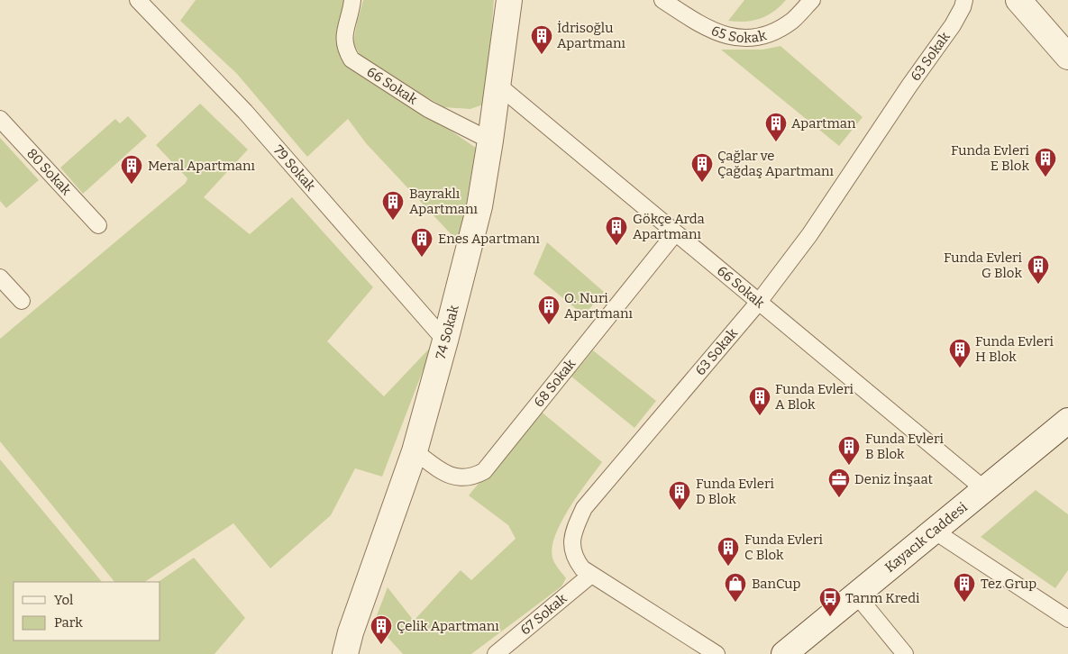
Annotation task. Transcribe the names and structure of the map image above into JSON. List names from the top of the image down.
{
  "streets": {
    "street": ["74 Sokak", "Kayacık Caddesi"],
    "lane": [
      "65 Sokak",
      "63 Sokak",
      "66 Sokak",
      "79 Sokak",
      "80 Sokak",
      "68 Sokak",
      "67 Sokak"
    ]
  },
  "crossings": [
    ["63 Sokak", "66 Sokak"],
    ["63 Sokak", "67 Sokak"],
    ["66 Sokak", "74 Sokak"],
    ["66 Sokak", "68 Sokak"],
    ["66 Sokak", "Kayacık Caddesi"],
    ["79 Sokak", "74 Sokak"],
    ["74 Sokak", "68 Sokak"]
  ],
  "places": {
    "building": [
      "İdrisoğlu Apartmanı",
      "Apartman",
      "Funda Evleri E Blok",
      "Çağlar ve Çağdaş Apartmanı",
      "Meral Apartmanı",
      "Bayraklı Apartmanı",
      "Gökçe Arda Apartmanı",
      "Enes Apartmanı",
      "Funda Evleri G Blok",
      "O. Nuri Apartmanı",
      "Funda Evleri H Blok",
      "Funda Evleri A Blok",
      "Funda Evleri B Blok",
      "Funda Evleri D Blok",
      "Funda Evleri C Blok",
      "Tez Grup",
      "Çelik Apartmanı"
    ],
    "office": ["Deniz İnşaat"],
    "shop": ["BanCup"],
    "bus stop": ["Tarım Kredi"]
  },
  "legend": ["Yol", "Park"]
}
